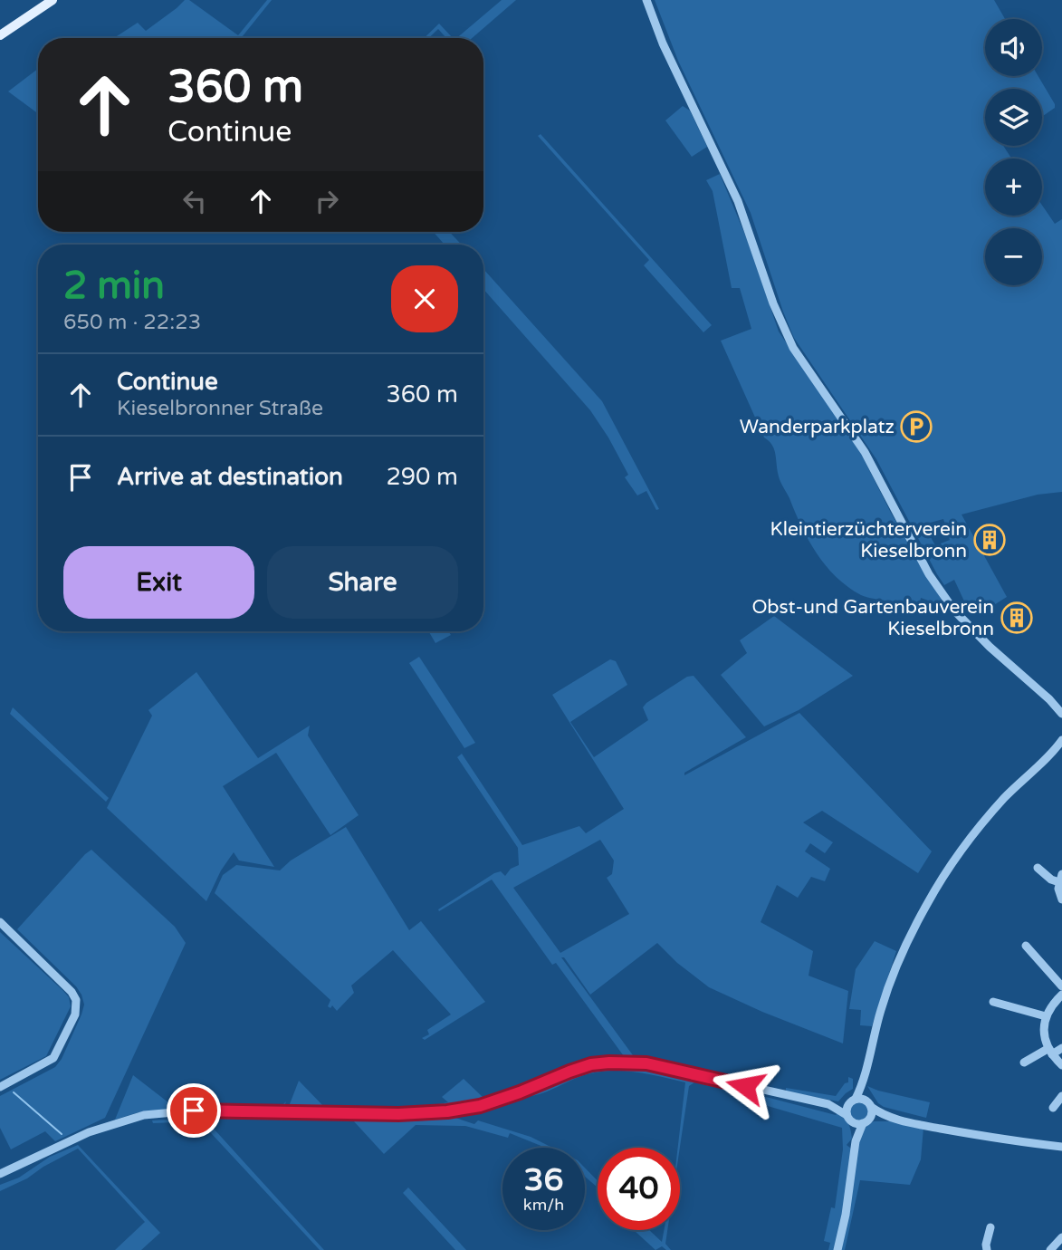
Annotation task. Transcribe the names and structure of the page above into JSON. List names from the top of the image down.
{
  "places": {
    "parking": ["Wanderparkplatz"],
    "building": ["Kleintierzüchterverein Kieselbronn", "Obst-und Gartenbauverein Kieselbronn"]
  },
  "page": {
    "map_buttons": ["+", "−"],
    "turn": ["360 m", "Continue"],
    "heading": ["2 min", "650 m · 22:23"],
    "list": [
      {
        "name": "Continue",
        "note": "Kieselbronner Straße",
        "value": "360 m"
      },
      {
        "name": "Arrive at destination",
        "value": "290 m"
      }
    ],
    "buttons": ["Exit", "Share"],
    "speed": "36 km/h",
    "limit": "40"
  }
}
